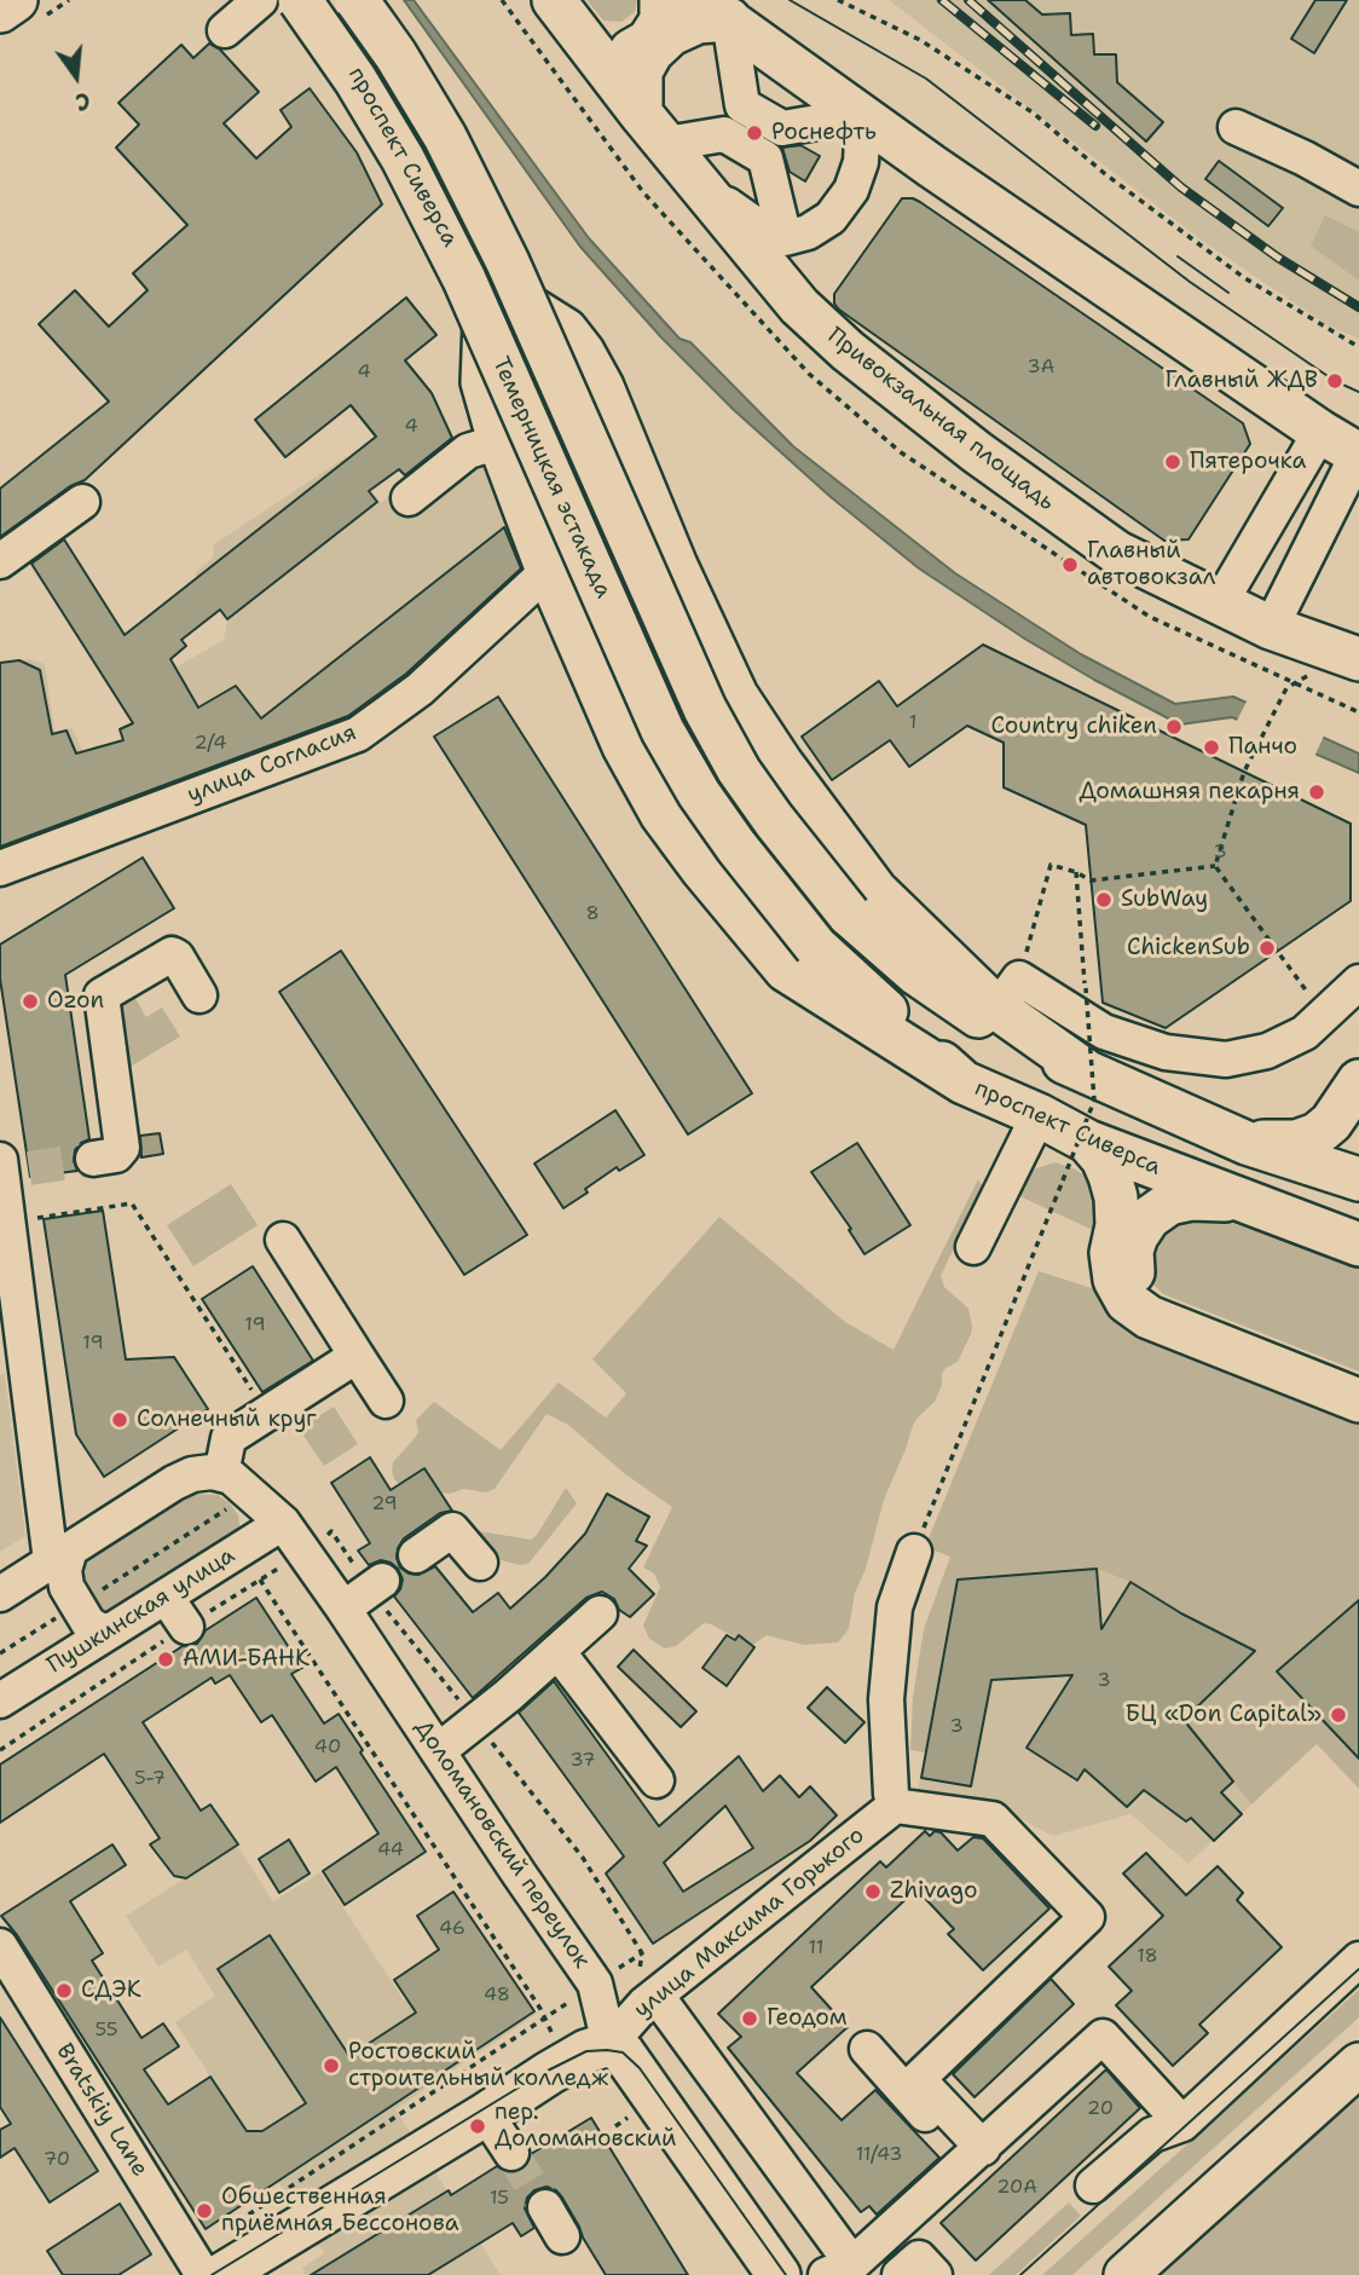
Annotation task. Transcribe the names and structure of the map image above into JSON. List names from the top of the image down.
{
  "streets": {
    "main road": [
      "проспект Сиверса",
      "Привокзальная площадь",
      "Темерницкая эстакада",
      "Доломановский переулок"
    ],
    "street": [
      "улица Согласия",
      "Пушкинская улица",
      "улица Максима Горького",
      "Bratskiy Lane"
    ]
  },
  "crossings": [
    ["проспект Сиверса", "Темерницкая эстакада"],
    ["Пушкинская улица", "Доломановский переулок"],
    ["Доломановский переулок", "улица Максима Горького"]
  ],
  "places": [
    "Роснефть",
    "Главный ЖДВ",
    "Пятерочка",
    "Главный автовокзал",
    "Country chiken",
    "Панчо",
    "Домашняя пекарня",
    "SubWay",
    "ChickenSub",
    "Ozon",
    "Солнечный круг",
    "АМИ-БАНК",
    "БЦ «Don Capital»",
    "Zhivago",
    "СДЭК",
    "Геодом",
    "Ростовский строительный колледж",
    "пер. Доломановский",
    "Обшественная приёмная Бессонова"
  ],
  "house_numbers": [
    "3А",
    "4",
    "4",
    "1",
    "2/4",
    "3",
    "8",
    "19",
    "19",
    "29",
    "3",
    "3",
    "40",
    "37",
    "5-7",
    "44",
    "46",
    "11",
    "18",
    "48",
    "55",
    "20",
    "11/43",
    "70",
    "20А",
    "15"
  ],
  "north": "bottom"
}
